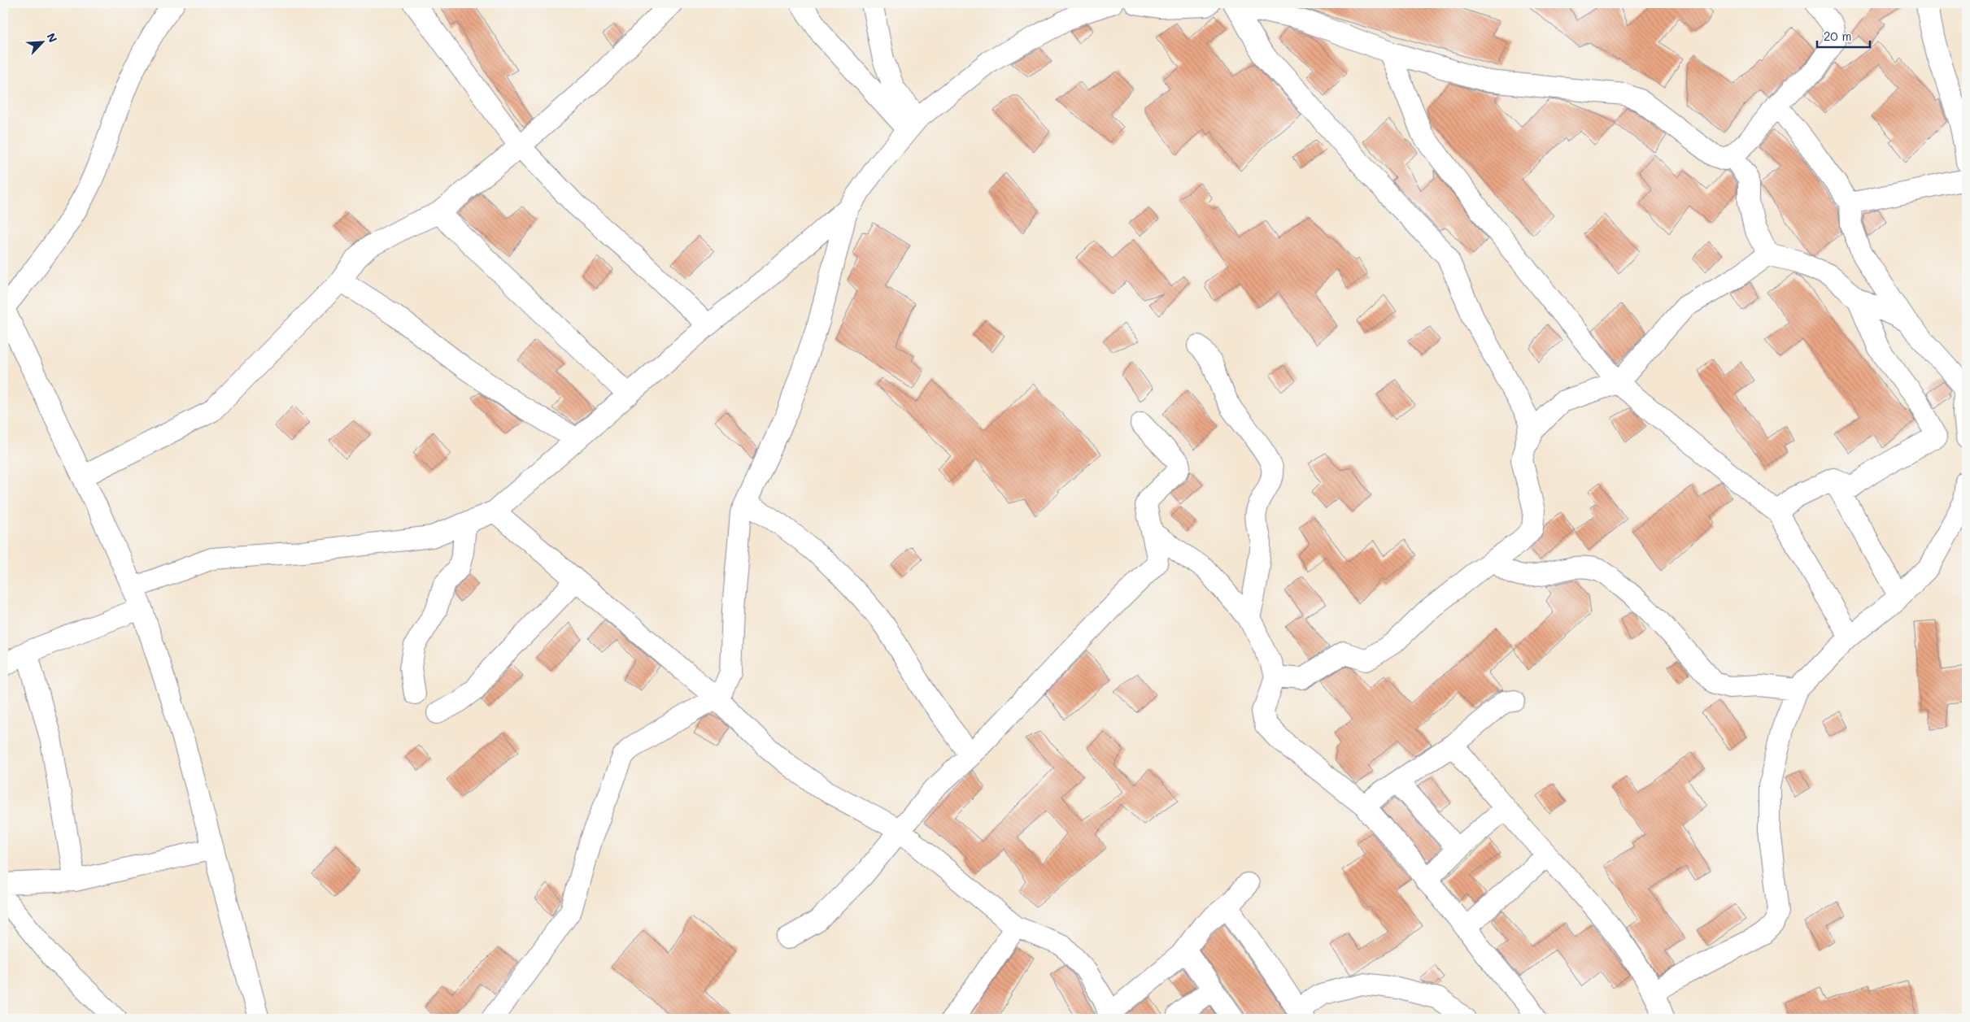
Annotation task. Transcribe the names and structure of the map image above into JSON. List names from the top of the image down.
{
  "scale_bar": "20 m",
  "north": "top right"
}
